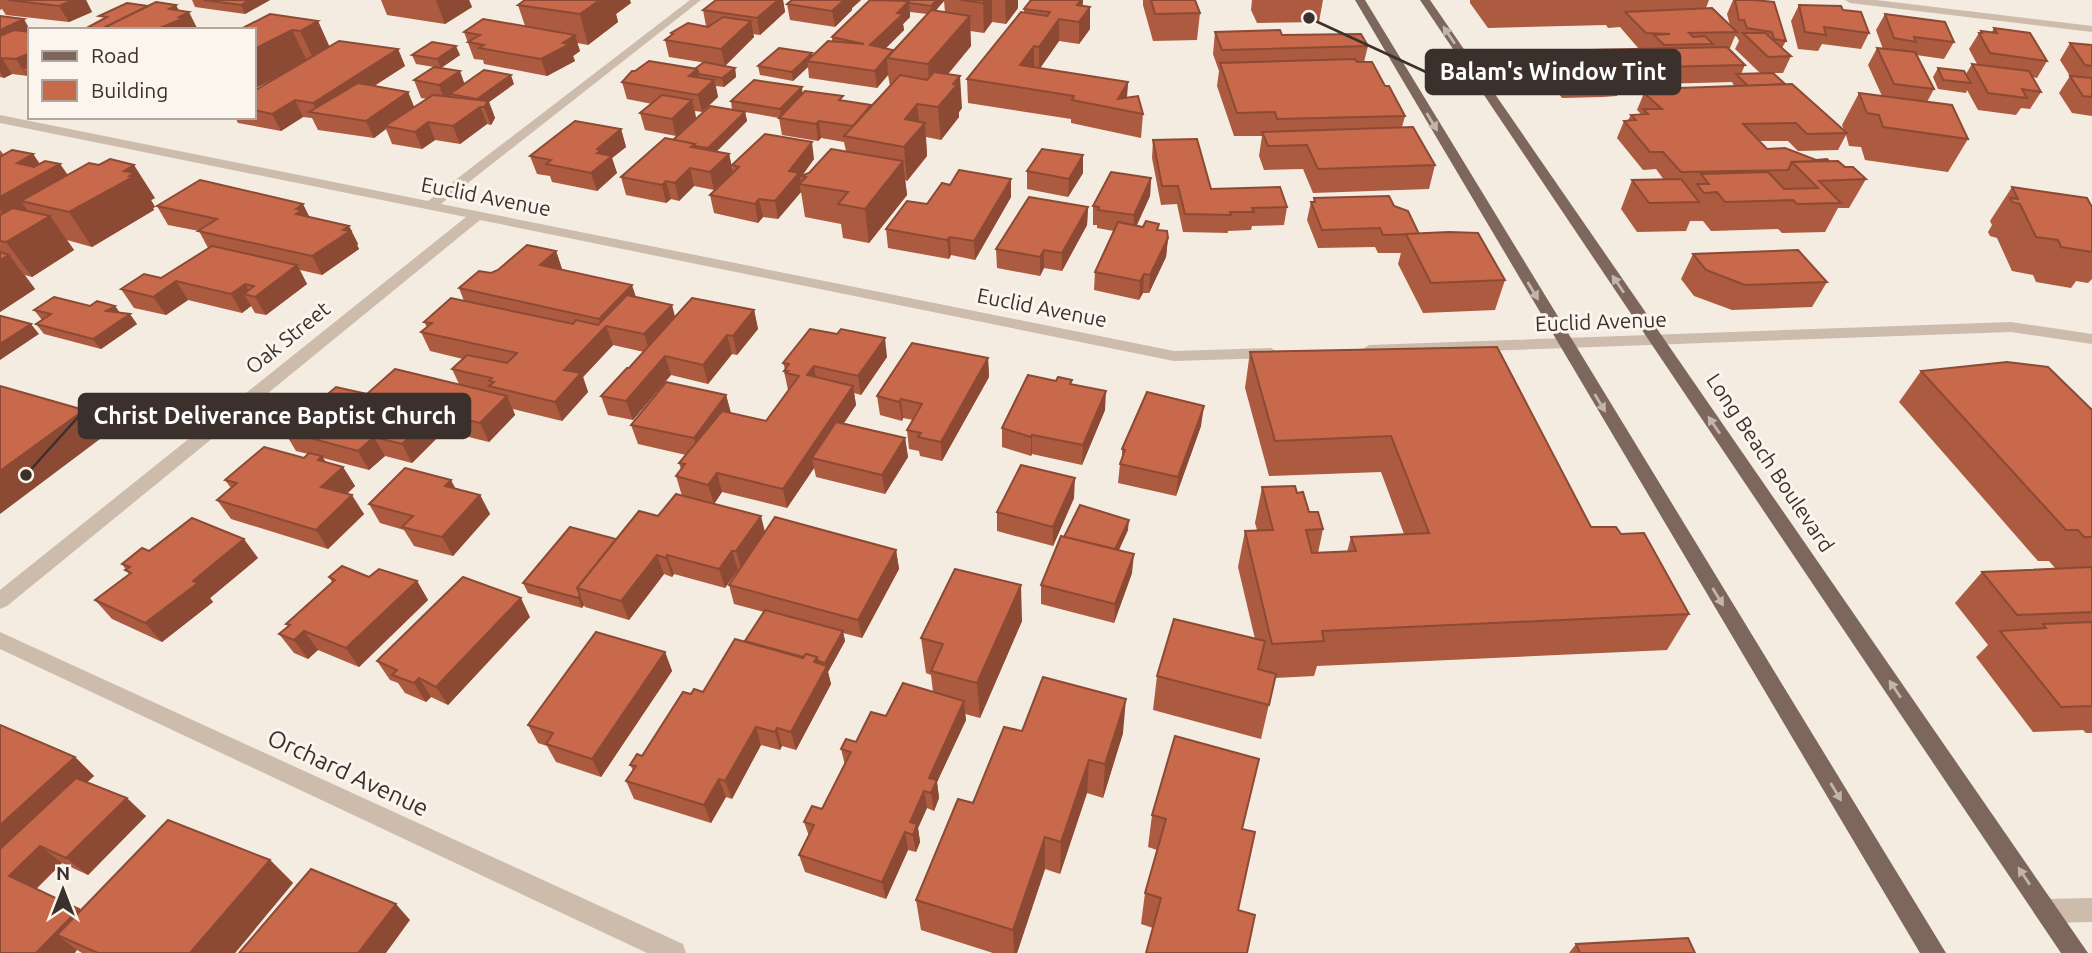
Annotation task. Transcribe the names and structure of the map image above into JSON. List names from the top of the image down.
{
  "streets": {
    "main road": ["Long Beach Boulevard"],
    "street": ["Euclid Avenue", "Oak Street", "Orchard Avenue"]
  },
  "crossings": [
    ["Euclid Avenue", "Oak Street"],
    ["Euclid Avenue", "Long Beach Boulevard"]
  ],
  "places": ["Balam's Window Tint", "Christ Deliverance Baptist Church"],
  "legend": ["Road", "Building"],
  "north": "top"
}
